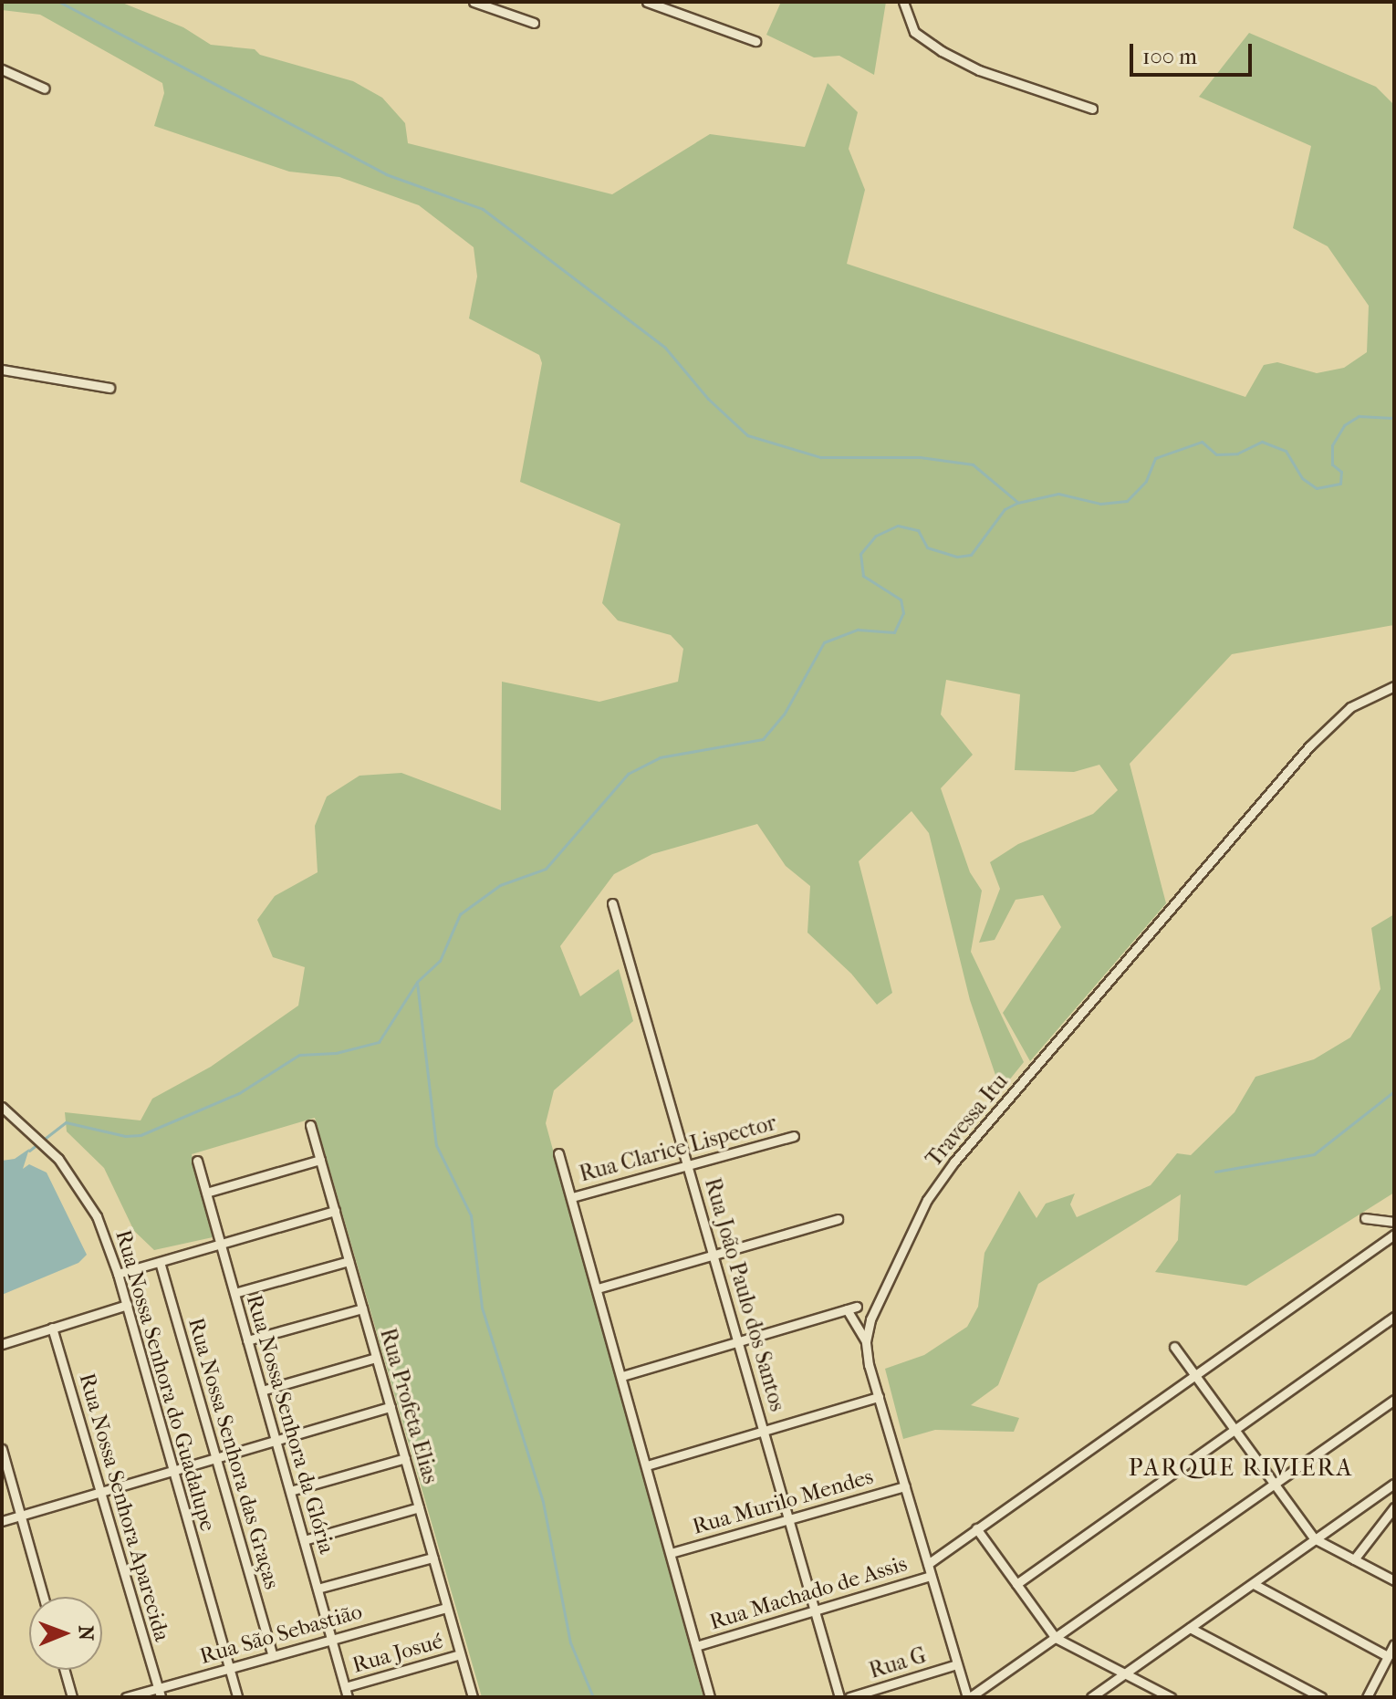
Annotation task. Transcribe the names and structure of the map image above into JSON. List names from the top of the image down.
{
  "streets": {
    "street": [
      "Travessa Itu",
      "Rua Clarice Lispector",
      "Rua João Paulo dos Santos",
      "Rua Nossa Senhora do Guadalupe",
      "Rua Profeta Elias",
      "Rua Nossa Senhora da Glória",
      "Rua Nossa Senhora das Graças",
      "Rua Murilo Mendes",
      "Rua Nossa Senhora Aparecida",
      "Rua Machado de Assis",
      "Rua São Sebastião",
      "Rua Josué",
      "Rua G"
    ]
  },
  "crossings": [
    ["Rua Clarice Lispector", "Rua João Paulo dos Santos"],
    ["Rua João Paulo dos Santos", "Rua Murilo Mendes"],
    ["Rua João Paulo dos Santos", "Rua Machado de Assis"],
    ["Rua Nossa Senhora do Guadalupe", "Rua São Sebastião"],
    ["Rua Profeta Elias", "Rua São Sebastião"],
    ["Rua Profeta Elias", "Rua Josué"],
    ["Rua Nossa Senhora da Glória", "Rua São Sebastião"],
    ["Rua Nossa Senhora da Glória", "Rua Josué"],
    ["Rua Nossa Senhora das Graças", "Rua São Sebastião"],
    ["Rua Nossa Senhora Aparecida", "Rua São Sebastião"]
  ],
  "districts": ["PARQUE RIVIERA"],
  "scale_bar": "100 m",
  "north": "right"
}
